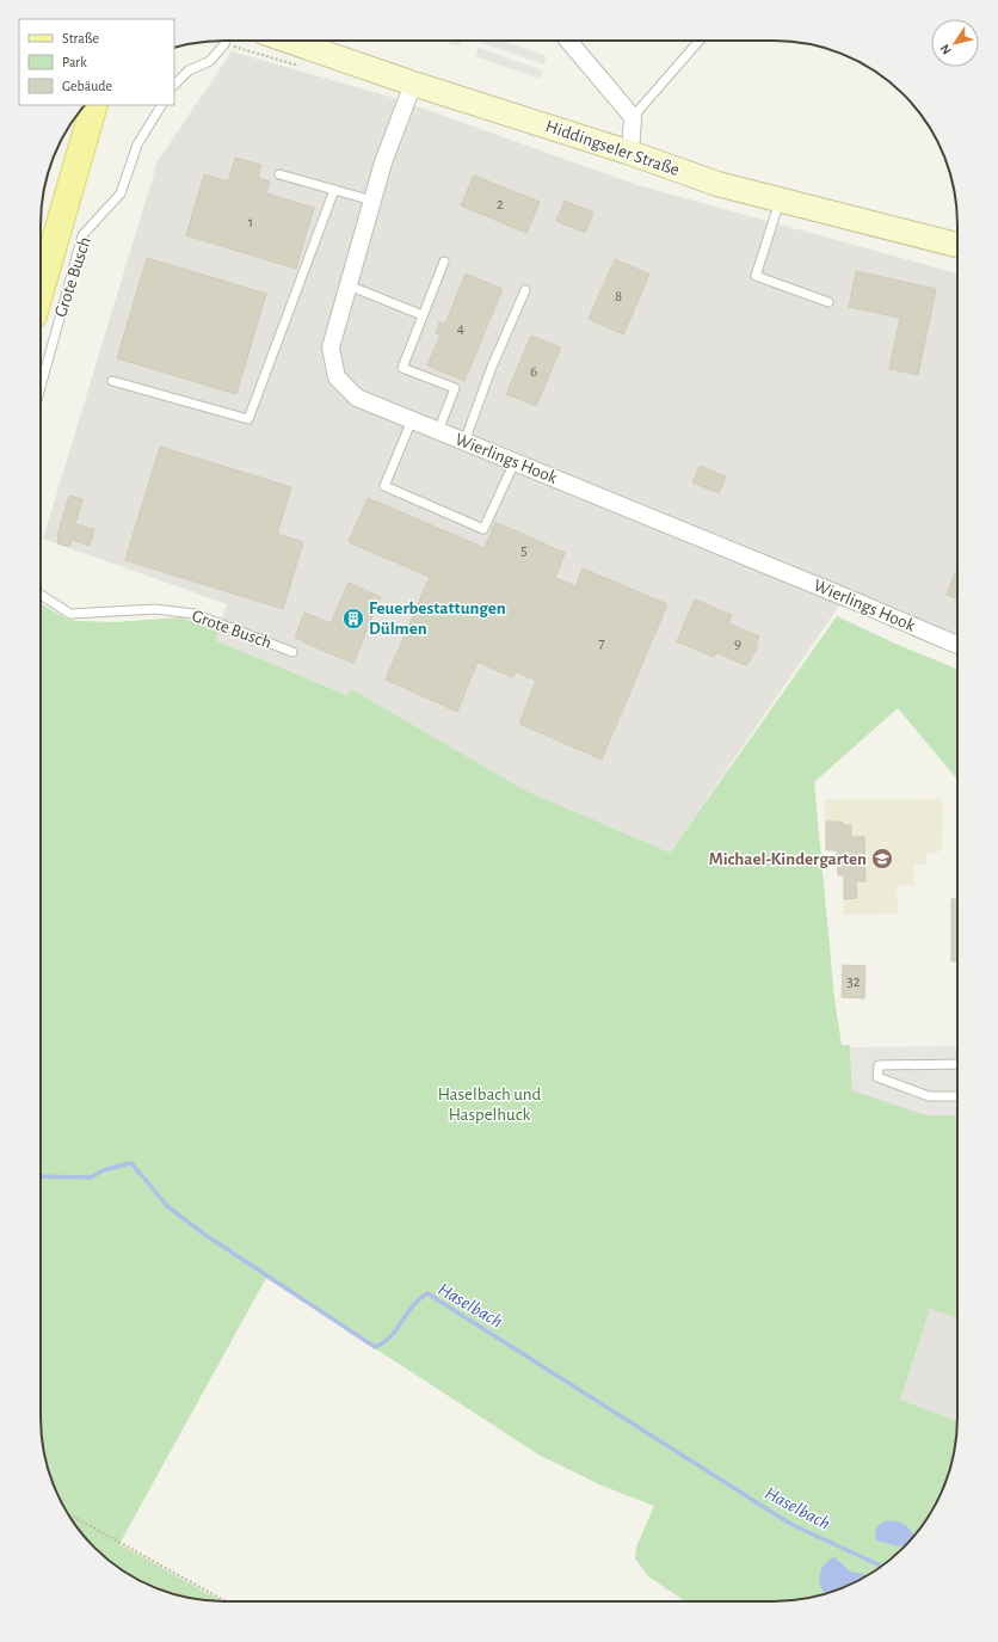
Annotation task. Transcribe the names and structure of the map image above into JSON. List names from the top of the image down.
{
  "streets": {
    "street": ["Hiddingseler Straße", "Wierlings Hook"],
    "lane": ["Grote Busch"]
  },
  "crossings": [
    ["Hiddingseler Straße", "Wierlings Hook"]
  ],
  "water": ["Haselbach"],
  "parks": ["Haselbach und Haspelhuck"],
  "places": {
    "building": ["Feuerbestattungen Dülmen"],
    "school or university": ["Michael-Kindergarten"]
  },
  "house_numbers": [
    "2",
    "1",
    "8",
    "4",
    "6",
    "5",
    "7",
    "9",
    "32"
  ],
  "legend": ["Straße", "Park", "Gebäude"],
  "north": "bottom left"
}
